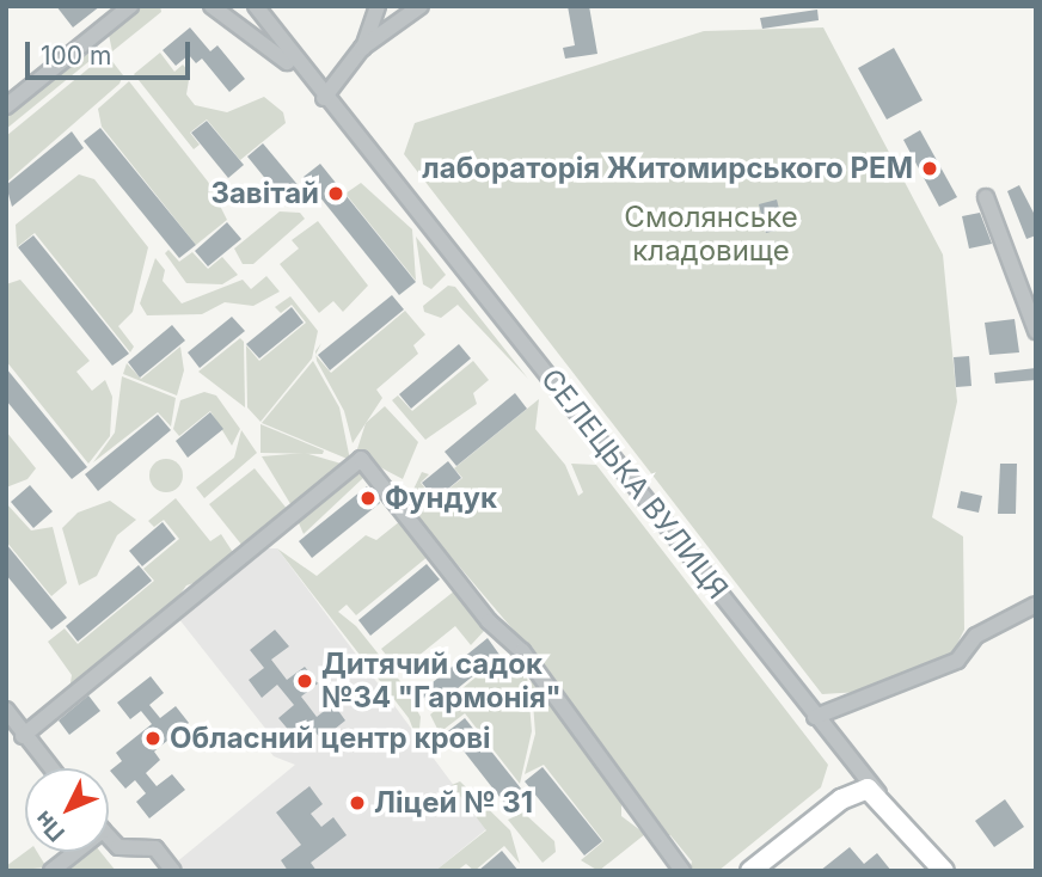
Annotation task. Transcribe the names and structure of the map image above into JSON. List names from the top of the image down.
{
  "streets": {
    "main road": ["СЕЛЕЦЬКА ВУЛИЦЯ"]
  },
  "parks": ["Смолянське кладовище"],
  "places": [
    "лабораторія Житомирського РЕМ",
    "Завітай",
    "Фундук",
    "Дитячий садок №34 \"Гармонія\"",
    "Обласний центр крові",
    "Ліцей № 31"
  ],
  "scale_bar": "100 m",
  "north": "bottom left"
}
